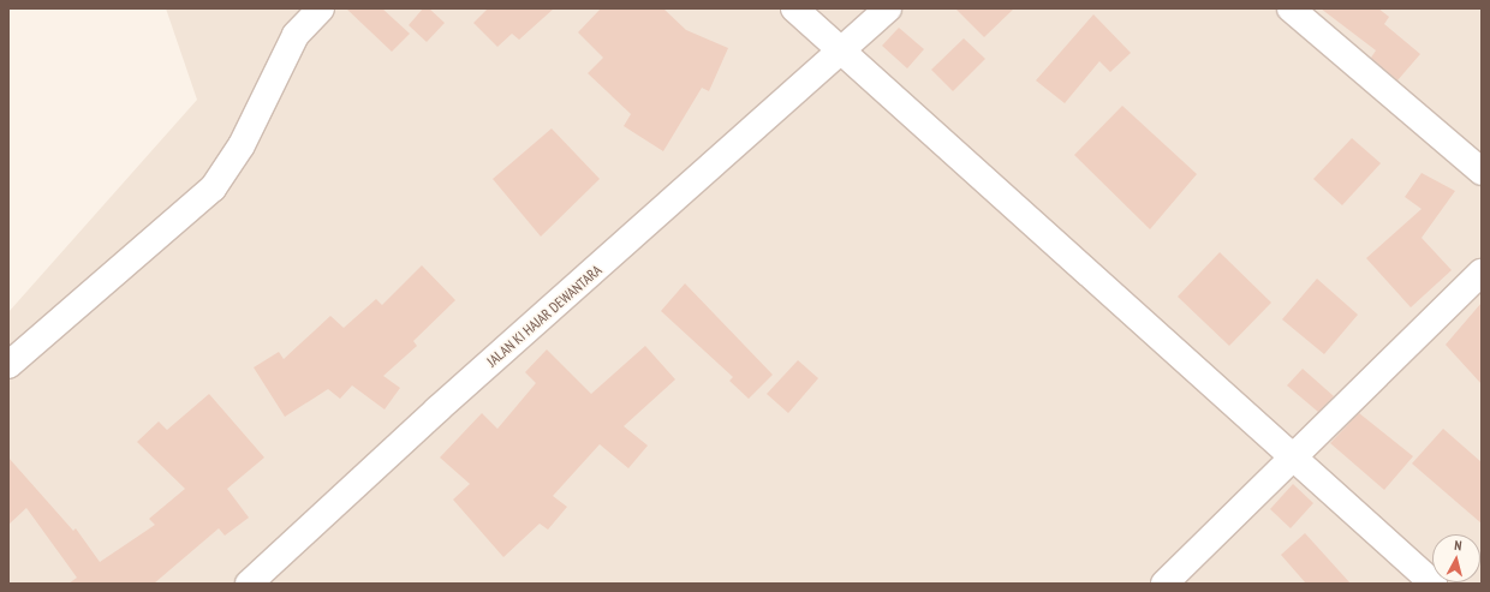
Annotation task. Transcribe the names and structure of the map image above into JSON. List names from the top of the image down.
{
  "streets": {
    "main road": ["JALAN KI HAJAR DEWANTARA"]
  },
  "north": "top"
}
